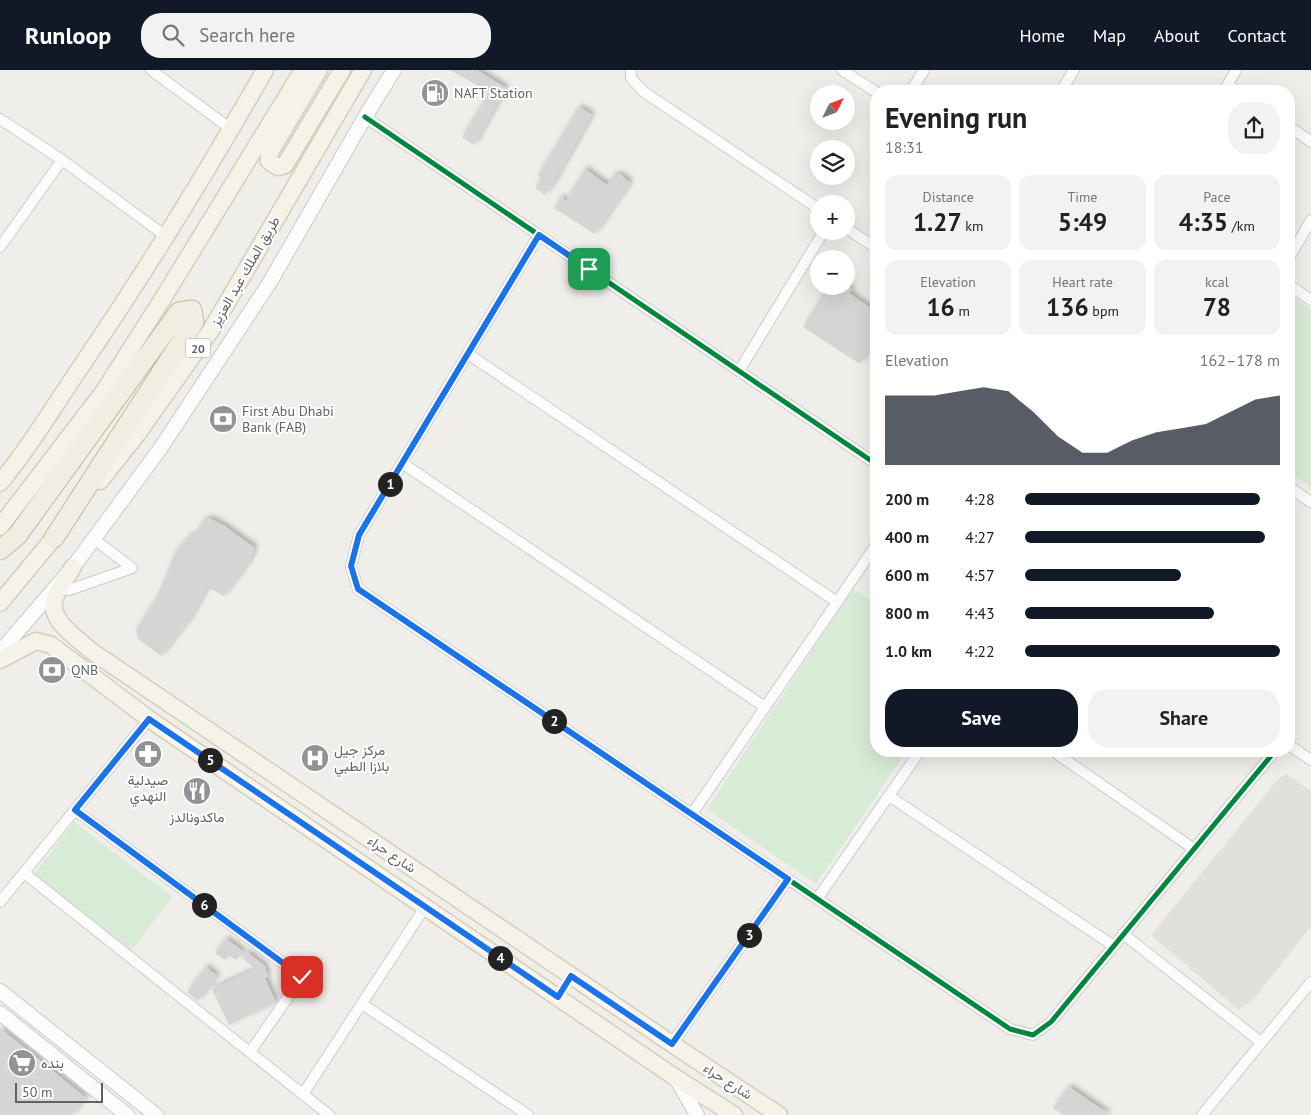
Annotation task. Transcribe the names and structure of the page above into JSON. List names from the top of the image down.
{
  "streets": {
    "main road": ["طريق الملك عبد العزيز", "20", "شارع حراء"]
  },
  "places": {
    "fuel station": ["NAFT Station"],
    "bank": ["First Abu Dhabi Bank (FAB)", "QNB"],
    "pharmacy": ["صيدلية النهدي"],
    "hospital": ["مركز جيل بلازا الطبي"],
    "restaurant": ["ماكدونالدز"],
    "supermarket": ["بنده"]
  },
  "scale_bar": "50 m",
  "north": "top right",
  "page": {
    "header": "Runloop",
    "search": "Search here",
    "nav": [
      "Home",
      "Map",
      "About",
      "Contact"
    ],
    "map_buttons": ["+", "−"],
    "heading": ["Evening run", "18:31"],
    "stats": [
      ["Distance", "1.27 km"],
      ["Time", "5:49"],
      ["Pace", "4:35 /km"],
      ["Elevation", "16 m"],
      ["Heart rate", "136 bpm"],
      ["kcal", "78"]
    ],
    "chart": ["Elevation", "162–178 m"],
    "pins": [
      "1",
      "2",
      "5",
      "6",
      "3",
      "4"
    ],
    "list": [
      {
        "name": "200 m",
        "note": "4:28"
      },
      {
        "name": "400 m",
        "note": "4:27"
      },
      {
        "name": "600 m",
        "note": "4:57"
      },
      {
        "name": "800 m",
        "note": "4:43"
      },
      {
        "name": "1.0 km",
        "note": "4:22"
      }
    ],
    "buttons": ["Save", "Share"],
    "scale": "50 m"
  }
}
